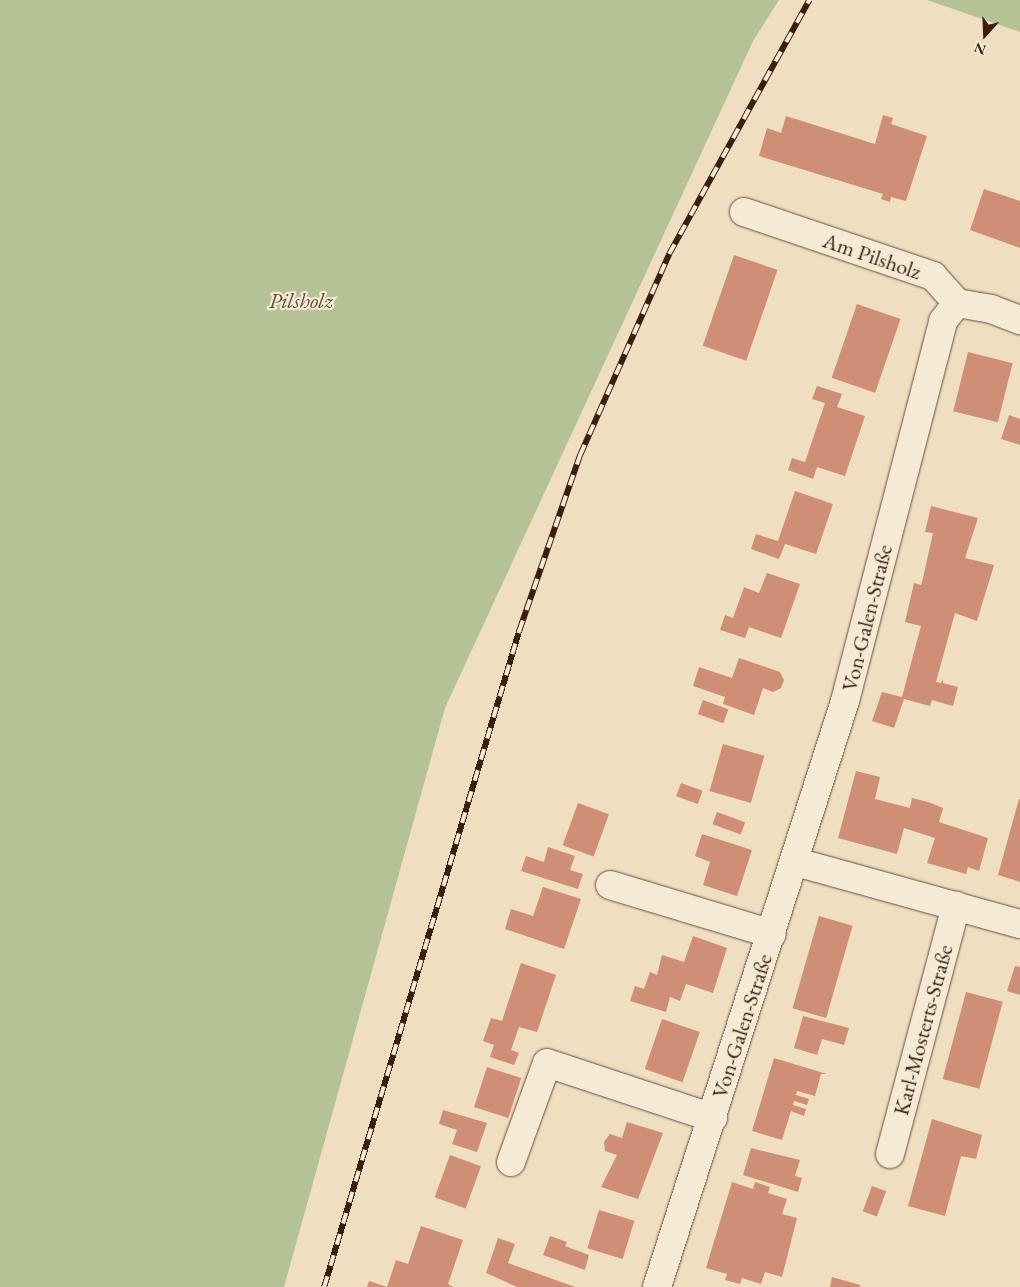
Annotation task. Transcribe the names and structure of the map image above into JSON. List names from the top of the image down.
{
  "streets": {
    "street": ["Am Pilsholz", "Von-Galen-Straße", "Karl-Mosterts-Straße"]
  },
  "crossings": [
    ["Am Pilsholz", "Von-Galen-Straße"]
  ],
  "parks": ["Pilsholz"],
  "north": "bottom"
}
